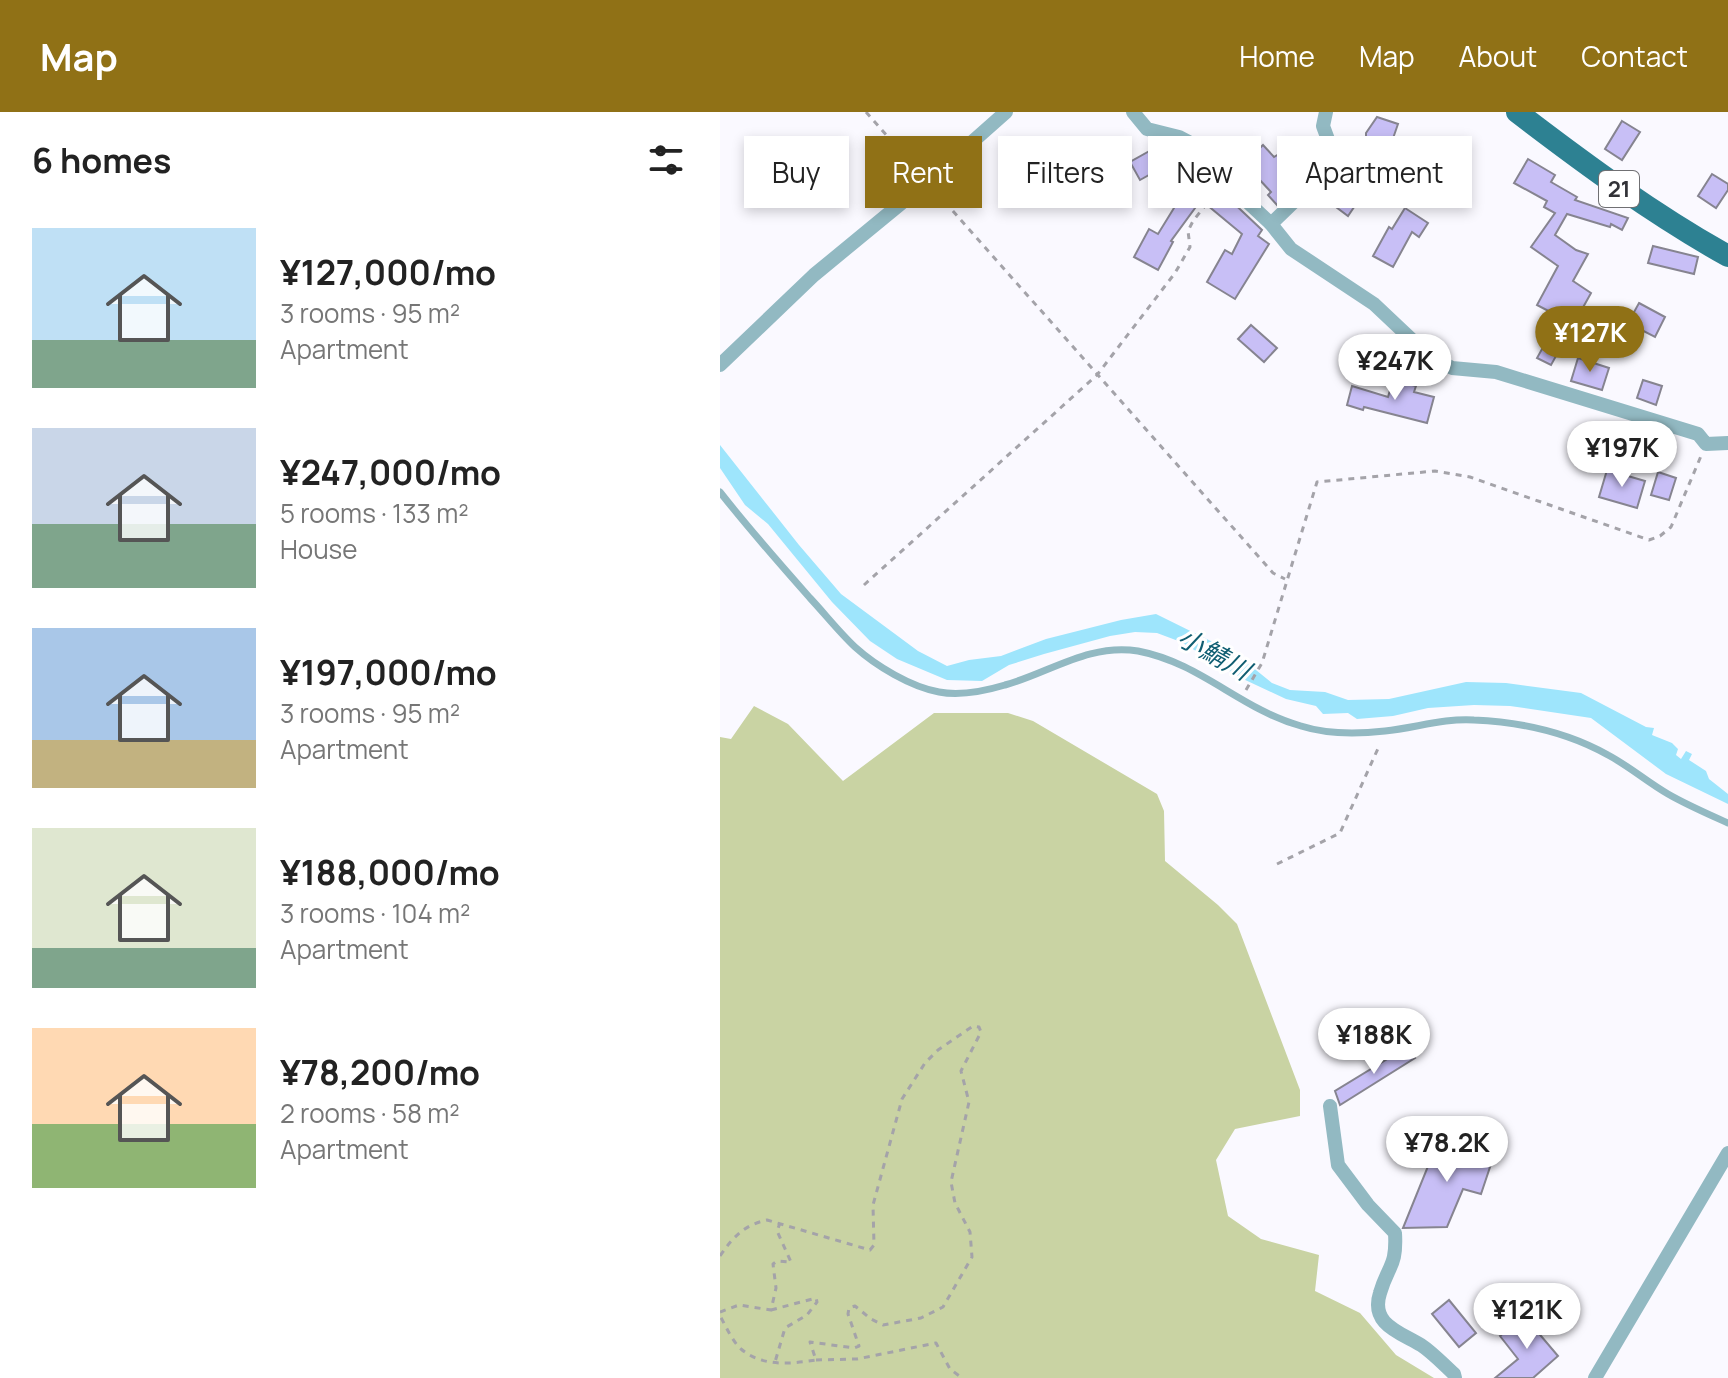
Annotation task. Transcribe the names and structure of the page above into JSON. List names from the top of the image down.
{
  "streets": {
    "main road": ["21"]
  },
  "water": ["小鯖川"],
  "page": {
    "header": "Map",
    "nav": [
      "Home",
      "Map",
      "About",
      "Contact"
    ],
    "heading": "6 homes",
    "chip": [
      "Buy",
      "Rent",
      "Filters",
      "New",
      "Apartment"
    ],
    "list": [
      {
        "name": "¥127,000/mo",
        "note": "3 rooms · 95 m² · Apartment"
      },
      {
        "name": "¥247,000/mo",
        "note": "5 rooms · 133 m² · House"
      },
      {
        "name": "¥197,000/mo",
        "note": "3 rooms · 95 m² · Apartment"
      },
      {
        "name": "¥188,000/mo",
        "note": "3 rooms · 104 m² · Apartment"
      },
      {
        "name": "¥78,200/mo",
        "note": "2 rooms · 58 m² · Apartment"
      }
    ],
    "price": [
      "¥127K",
      "¥247K",
      "¥197K",
      "¥188K",
      "¥78.2K",
      "¥121K"
    ]
  }
}
